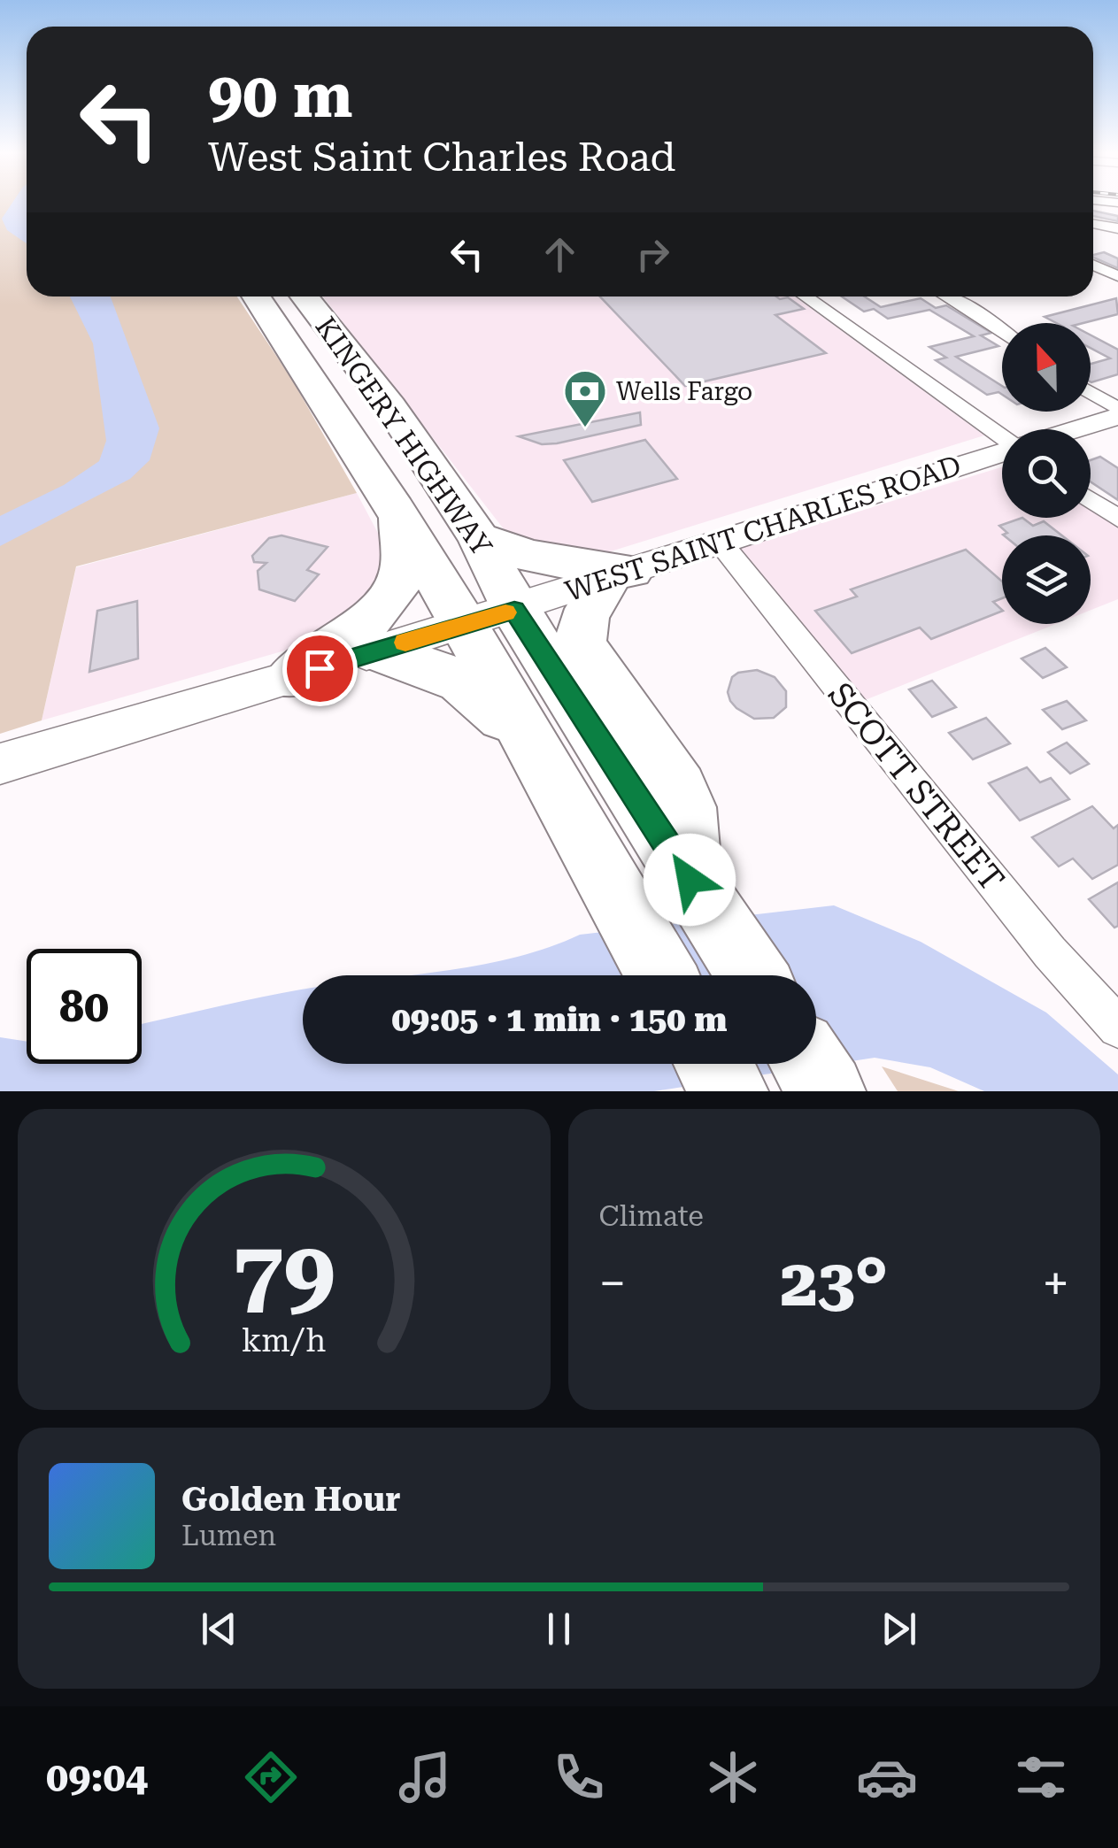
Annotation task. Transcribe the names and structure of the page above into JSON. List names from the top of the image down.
{
  "streets": {
    "highway": ["KINGERY HIGHWAY"],
    "main road": ["WEST SAINT CHARLES ROAD"],
    "street": ["SCOTT STREET"]
  },
  "crossings": [
    ["KINGERY HIGHWAY", "WEST SAINT CHARLES ROAD"],
    ["WEST SAINT CHARLES ROAD", "SCOTT STREET"]
  ],
  "places": {
    "bank": ["Wells Fargo"]
  },
  "north": "top",
  "page": {
    "turn": ["90 m", "West Saint Charles Road"],
    "limit": "80",
    "trip": "09:05 · 1 min · 150 m",
    "tile": "Climate",
    "heat": ["−", "23°", "+"],
    "song": ["Golden Hour", "Lumen"],
    "tabs": "09:04",
    "gauge": ["79", "km/h"]
  }
}
